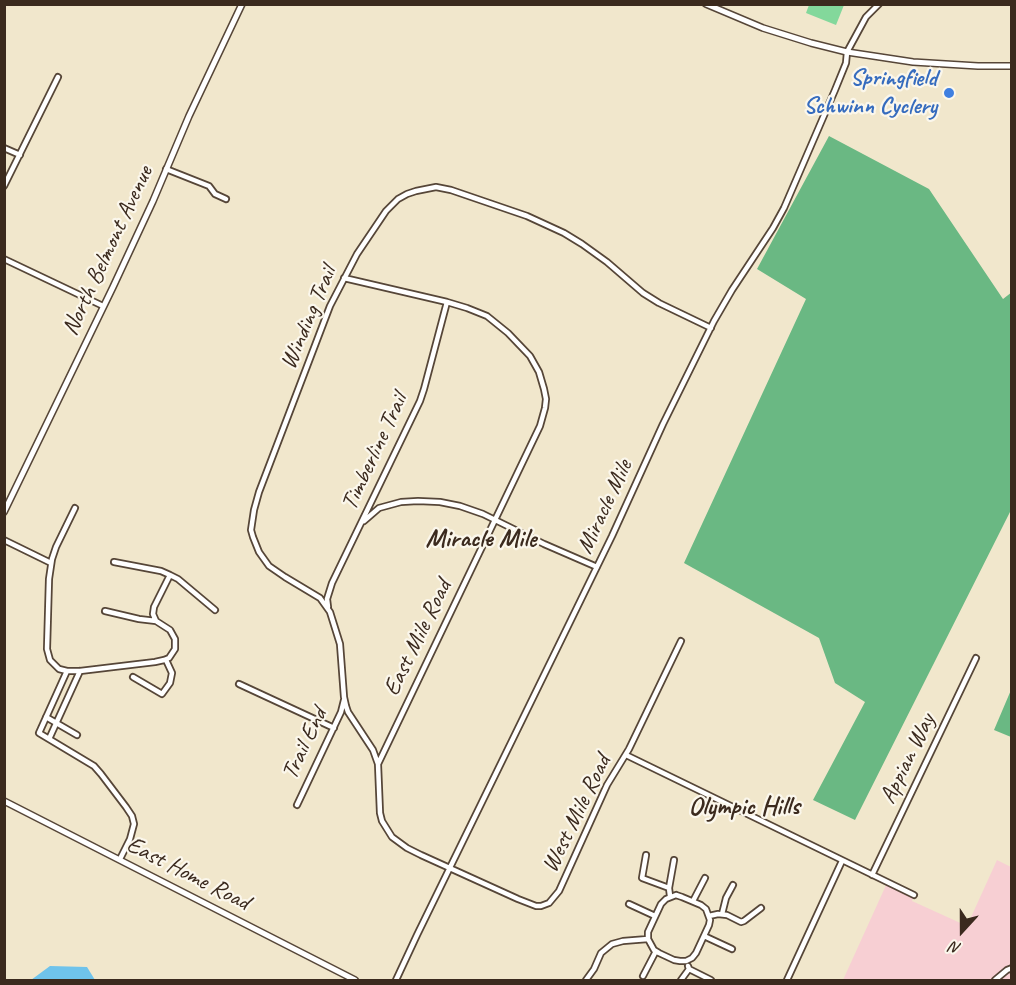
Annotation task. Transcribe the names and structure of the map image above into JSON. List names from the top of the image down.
{
  "streets": {
    "street": [
      "North Belmont Avenue",
      "Winding Trail",
      "Timberline Trail",
      "Miracle Mile",
      "East Mile Road",
      "Trail End",
      "Appian Way",
      "West Mile Road",
      "East Home Road"
    ]
  },
  "crossings": [
    ["Winding Trail", "Timberline Trail"],
    ["Winding Trail", "Miracle Mile"],
    ["Winding Trail", "East Mile Road"],
    ["Winding Trail", "Trail End"],
    ["Timberline Trail", "East Mile Road"],
    ["Miracle Mile", "East Mile Road"],
    ["Miracle Mile", "West Mile Road"],
    ["East Mile Road", "West Mile Road"]
  ],
  "districts": ["Miracle Mile", "Olympic Hills"],
  "places": ["Springfield Schwinn Cyclery"],
  "north": "bottom"
}
